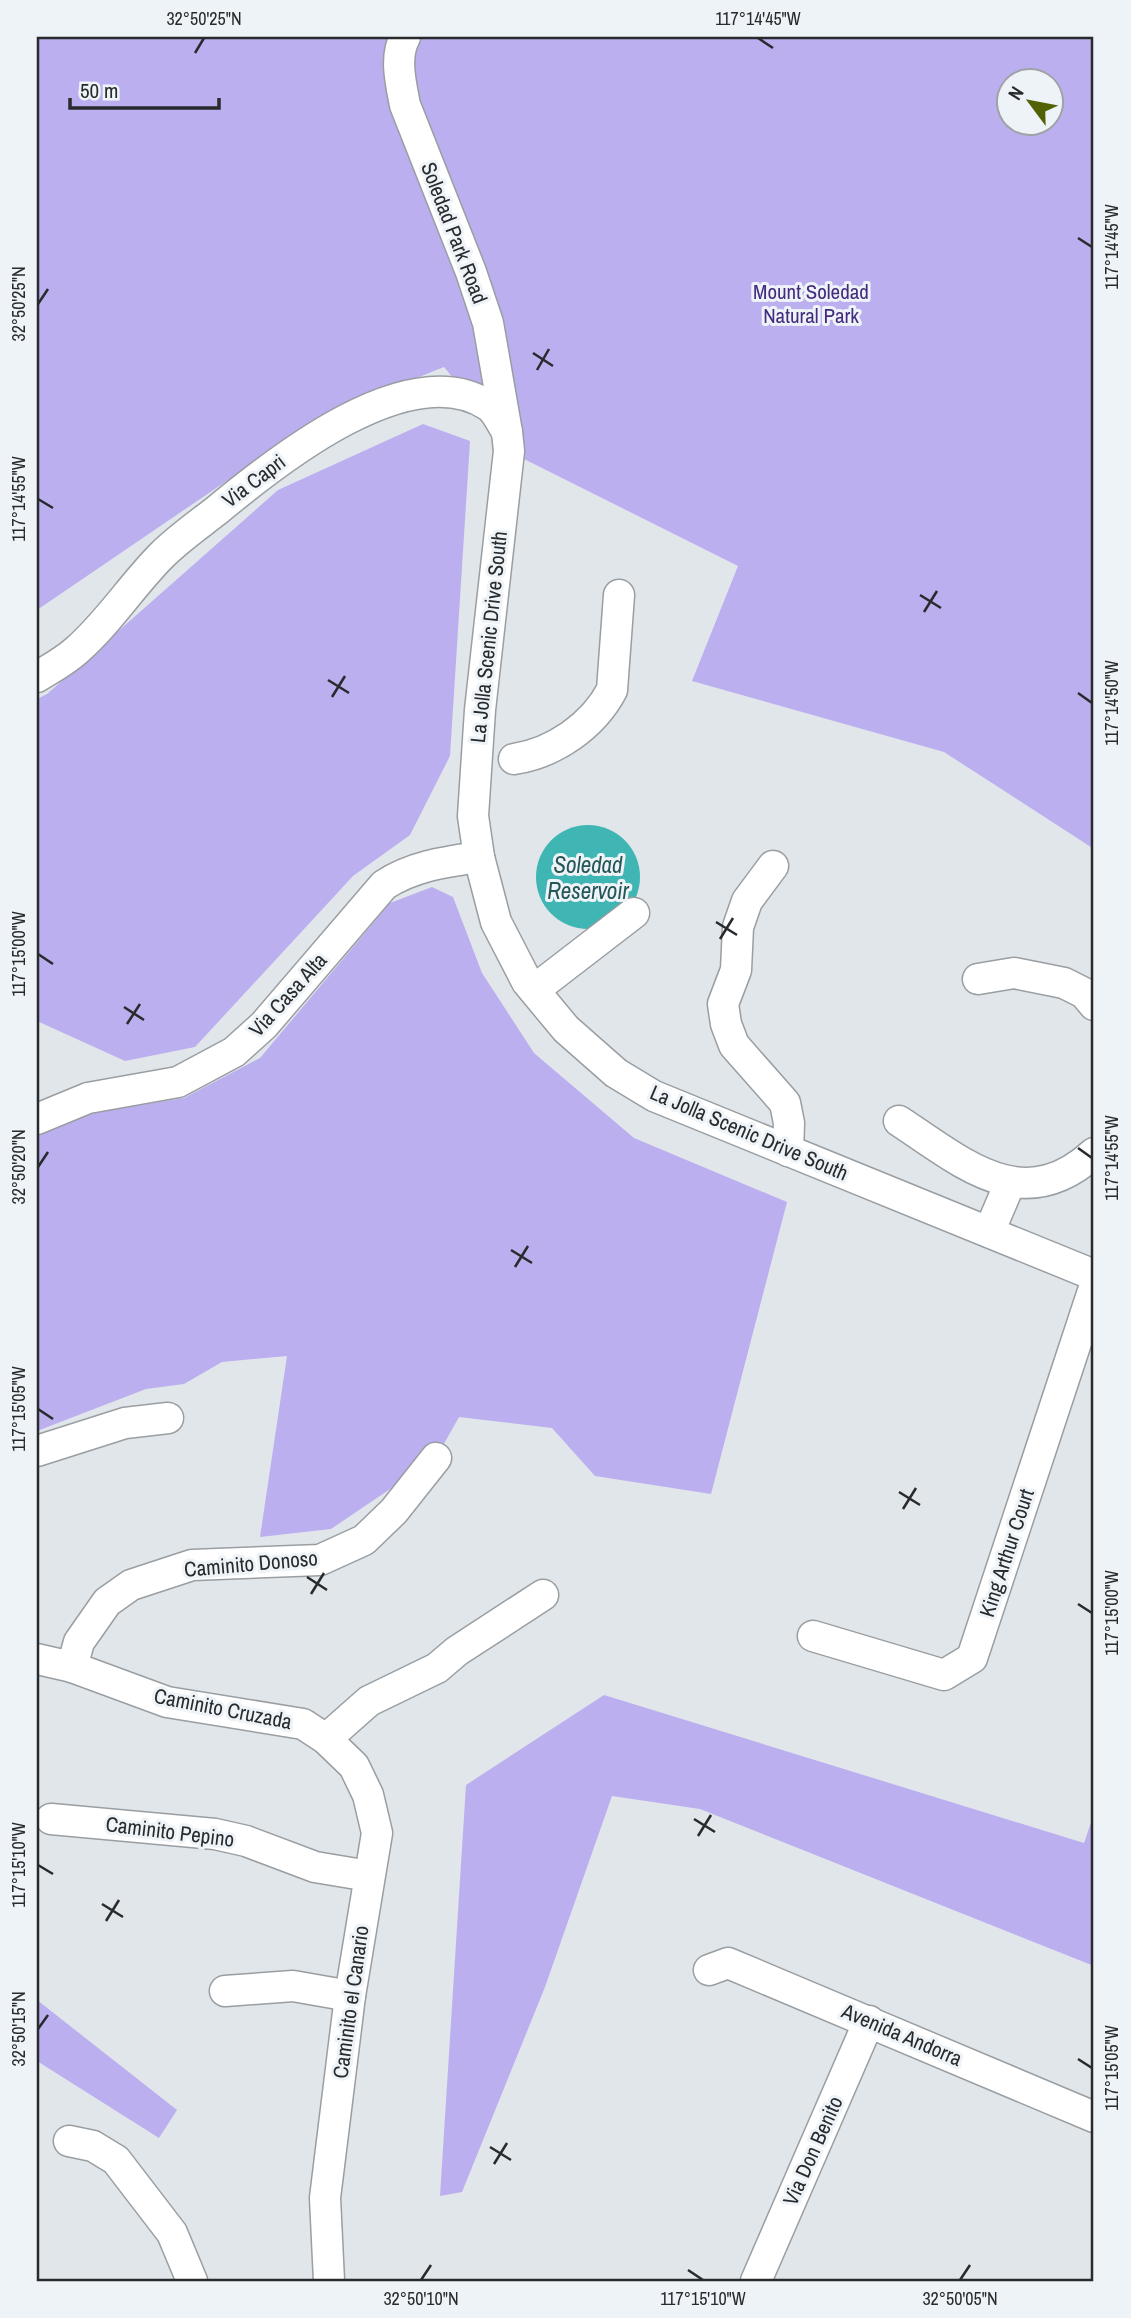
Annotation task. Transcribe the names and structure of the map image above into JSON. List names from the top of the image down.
{
  "streets": {
    "street": [
      "Soledad Park Road",
      "Via Capri",
      "La Jolla Scenic Drive South",
      "Via Casa Alta",
      "King Arthur Court",
      "Caminito Donoso",
      "Caminito Cruzada",
      "Caminito Pepino",
      "Caminito el Canario",
      "Avenida Andorra",
      "Via Don Benito"
    ]
  },
  "crossings": [
    ["Soledad Park Road", "Via Capri"],
    ["Soledad Park Road", "La Jolla Scenic Drive South"],
    ["Via Capri", "La Jolla Scenic Drive South"],
    ["La Jolla Scenic Drive South", "Via Casa Alta"],
    ["Caminito Donoso", "Caminito Cruzada"],
    ["Caminito Cruzada", "Caminito el Canario"],
    ["Caminito Pepino", "Caminito el Canario"],
    ["Avenida Andorra", "Via Don Benito"]
  ],
  "water": ["Soledad Reservoir"],
  "parks": ["Mount Soledad Natural Park"],
  "scale_bar": "50 m",
  "north": "top left",
  "coordinates": [
    "32°50'25\"N",
    "117°14'45\"W",
    "117°14'55\"W",
    "117°14'50\"W",
    "117°15'00\"W",
    "32°50'20\"N",
    "117°15'05\"W",
    "117°15'10\"W",
    "32°50'15\"N",
    "32°50'10\"N",
    "32°50'05\"N"
  ]
}
